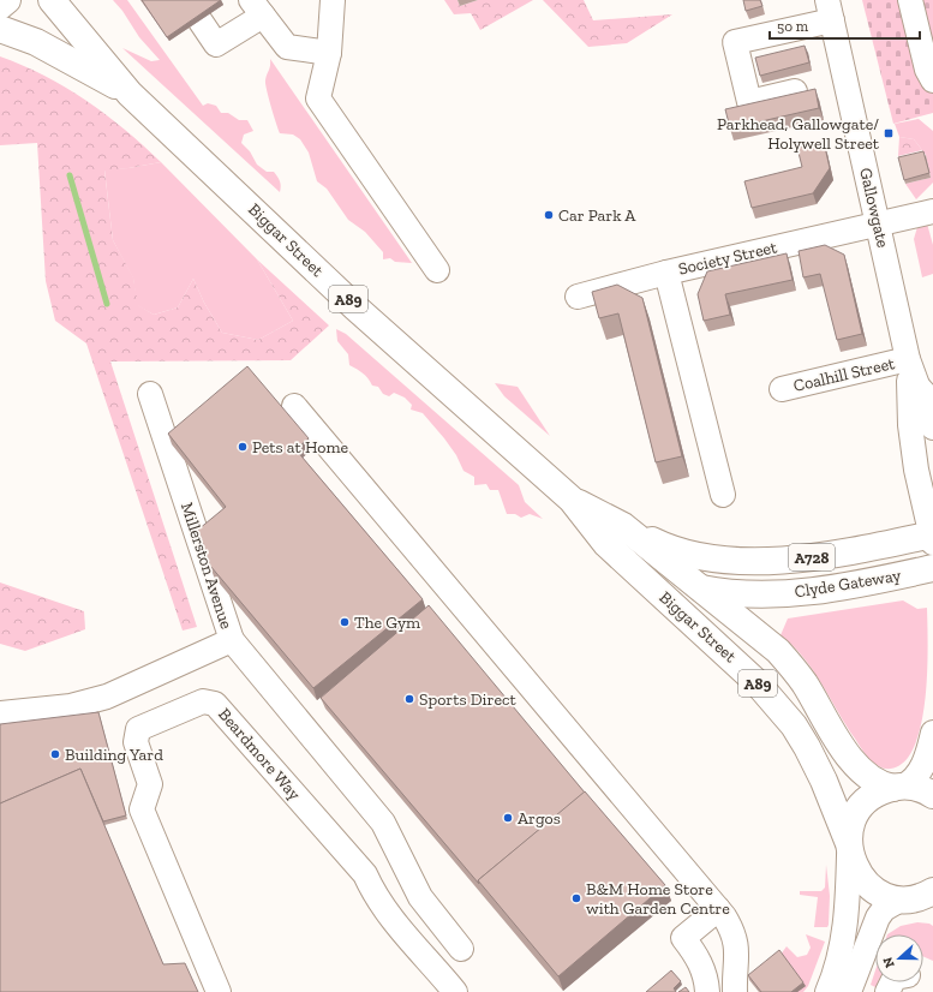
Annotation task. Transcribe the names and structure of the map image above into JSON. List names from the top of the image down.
{
  "streets": {
    "main road": [
      "Biggar Street",
      "A89",
      "A728",
      "Clyde Gateway"
    ],
    "street": [
      "Gallowgate",
      "Society Street",
      "Coalhill Street",
      "Millerston Avenue",
      "Beardmore Way"
    ]
  },
  "crossings": [
    ["Gallowgate", "Society Street"],
    ["Gallowgate", "Coalhill Street"],
    ["Gallowgate", "Clyde Gateway"],
    ["Biggar Street", "Clyde Gateway"]
  ],
  "places": {
    "transit": ["Parkhead, Gallowgate/ Holywell Street"],
    "other": [
      "Car Park A",
      "Pets at Home",
      "The Gym",
      "Sports Direct",
      "Building Yard",
      "Argos",
      "B&M Home Store with Garden Centre"
    ]
  },
  "scale_bar": "50 m",
  "north": "left"
}
